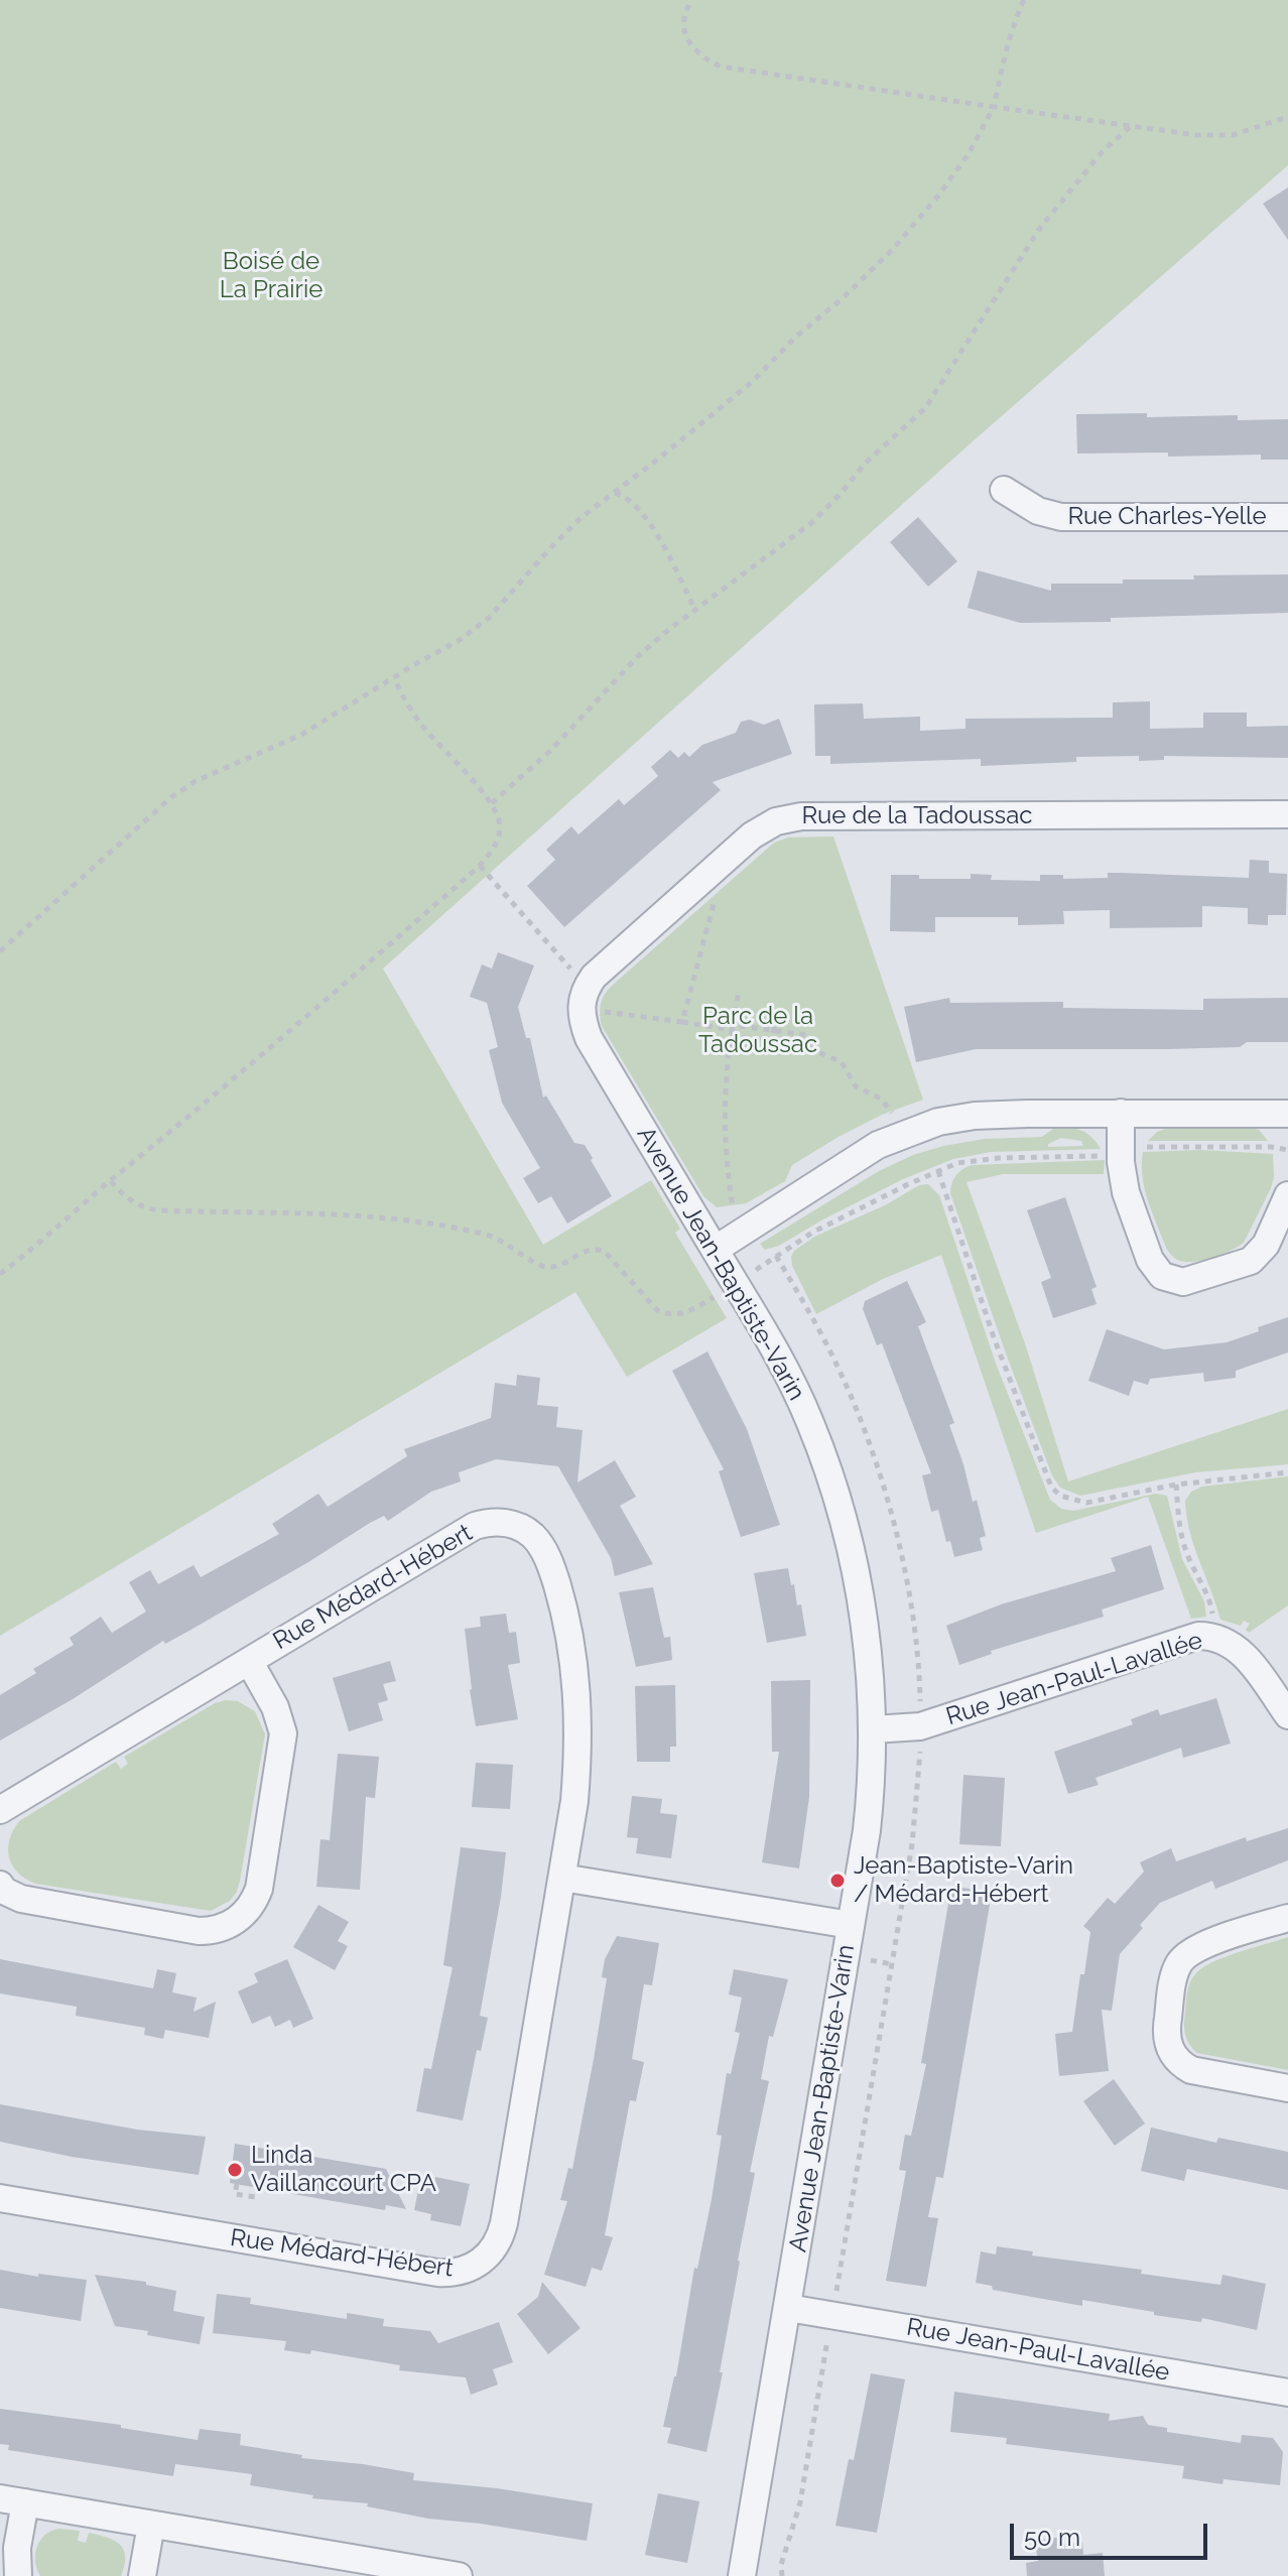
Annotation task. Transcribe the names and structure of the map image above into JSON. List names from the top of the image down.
{
  "streets": {
    "street": [
      "Rue Charles-Yelle",
      "Rue de la Tadoussac",
      "Avenue Jean-Baptiste-Varin",
      "Rue Médard-Hébert",
      "Rue Jean-Paul-Lavallée"
    ]
  },
  "crossings": [
    ["Rue de la Tadoussac", "Avenue Jean-Baptiste-Varin"],
    ["Avenue Jean-Baptiste-Varin", "Rue Jean-Paul-Lavallée"]
  ],
  "parks": ["Boisé de La Prairie", "Parc de la Tadoussac"],
  "places": ["Jean-Baptiste-Varin / Médard-Hébert", "Linda Vaillancourt CPA"],
  "scale_bar": "50 m"
}
